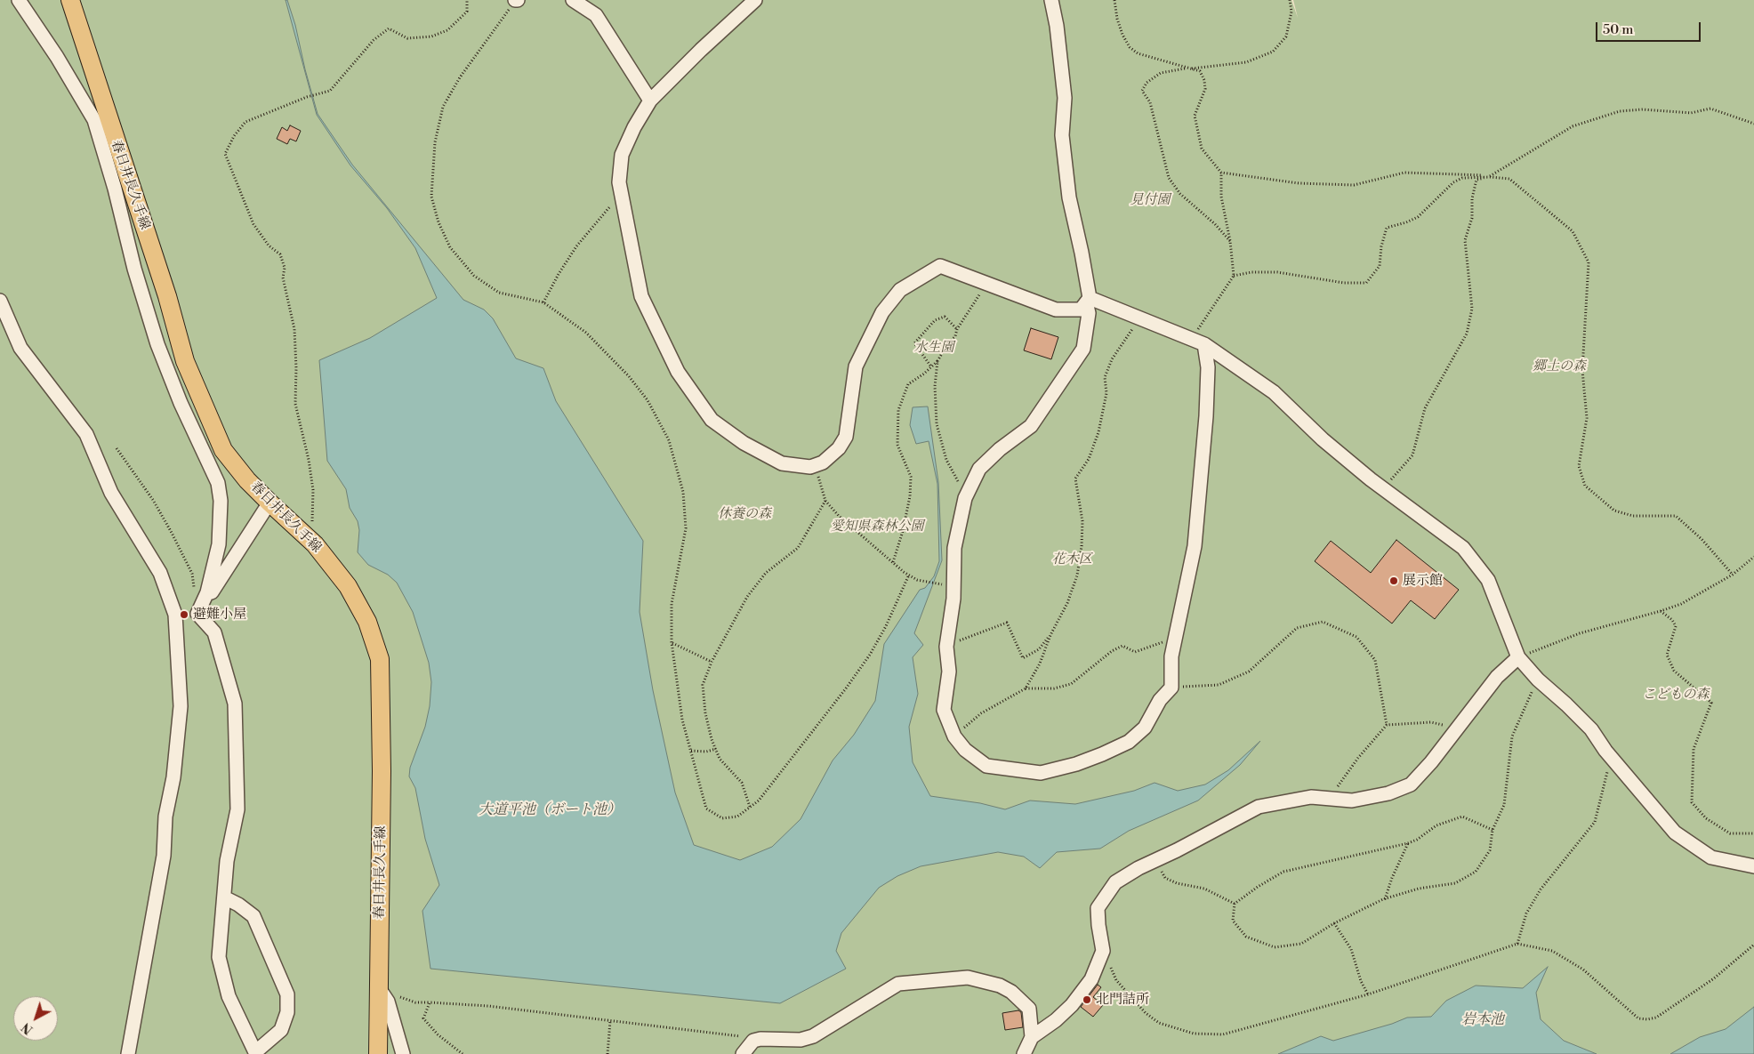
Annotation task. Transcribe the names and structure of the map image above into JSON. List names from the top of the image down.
{
  "streets": {
    "main road": ["春日井長久手線"]
  },
  "water": ["大道平池（ボート池）", "岩本池"],
  "parks": [
    "見付園",
    "水生園",
    "郷土の森",
    "休養の森",
    "愛知県森林公園",
    "花木区",
    "こどもの森"
  ],
  "places": ["展示館", "避難小屋", "北門詰所"],
  "scale_bar": "50 m",
  "north": "bottom left"
}
